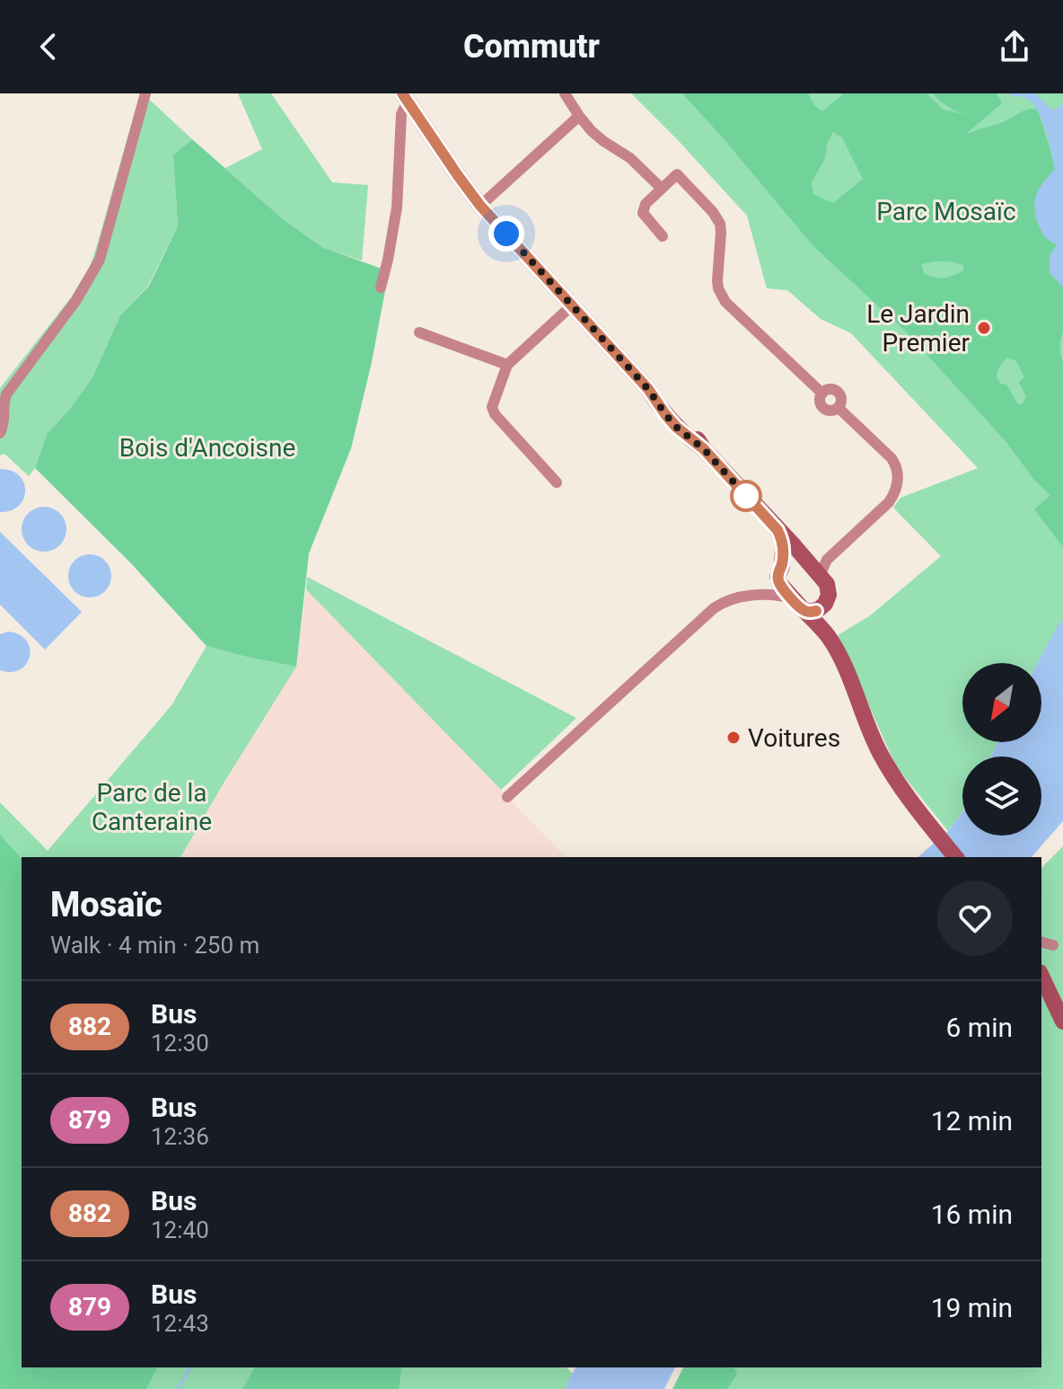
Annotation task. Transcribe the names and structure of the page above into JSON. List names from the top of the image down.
{
  "parks": ["Parc Mosaïc", "Bois d'Ancoisne", "Parc de la Canteraine"],
  "places": ["Le Jardin Premier", "Voitures"],
  "lines": ["bus line 882"],
  "north": "bottom left",
  "page": {
    "header": "Commutr",
    "heading": ["Mosaïc", "Walk · 4 min · 250 m"],
    "list": [
      {
        "mark": "882",
        "name": "Bus",
        "note": "12:30",
        "value": "6 min"
      },
      {
        "mark": "879",
        "name": "Bus",
        "note": "12:36",
        "value": "12 min"
      },
      {
        "mark": "882",
        "name": "Bus",
        "note": "12:40",
        "value": "16 min"
      },
      {
        "mark": "879",
        "name": "Bus",
        "note": "12:43",
        "value": "19 min"
      }
    ]
  }
}
